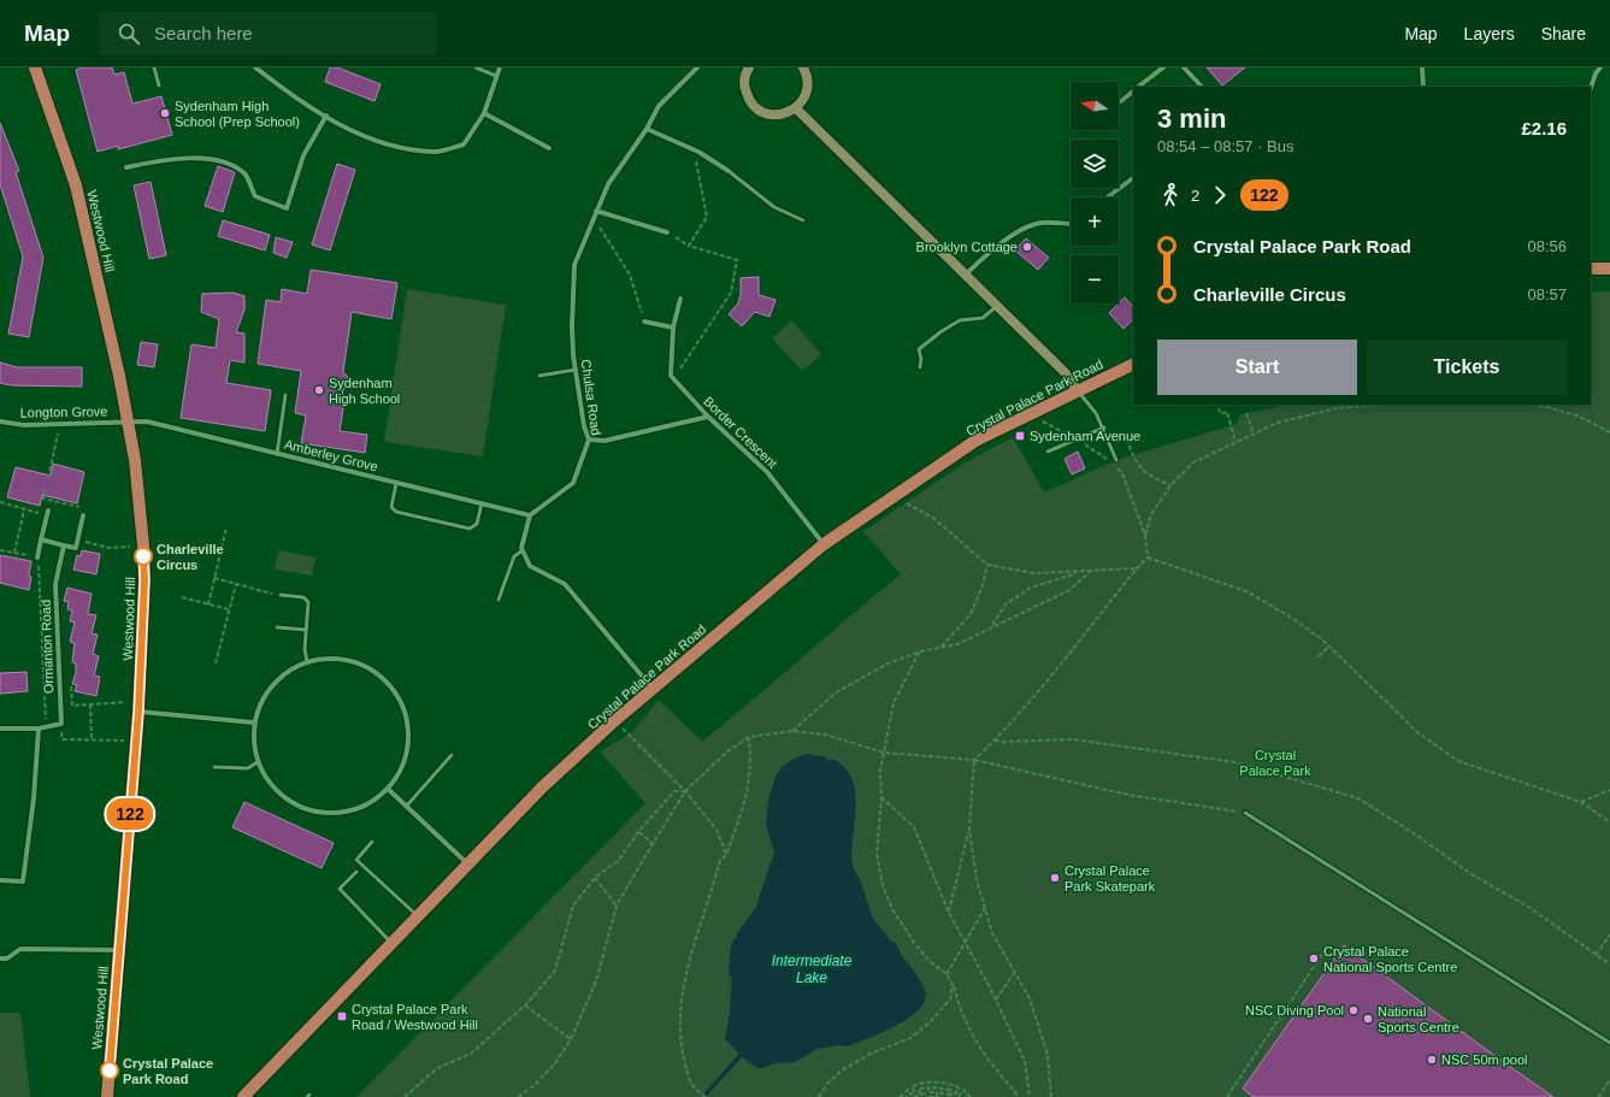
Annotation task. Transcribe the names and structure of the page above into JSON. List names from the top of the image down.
{
  "streets": {
    "main road": ["Westwood Hill", "Crystal Palace Park Road"],
    "street": [
      "Chulsa Road",
      "Longton Grove",
      "Border Crescent",
      "Amberley Grove",
      "Ormanton Road"
    ]
  },
  "crossings": [
    ["Westwood Hill", "Longton Grove"],
    ["Westwood Hill", "Amberley Grove"],
    ["Chulsa Road", "Amberley Grove"],
    ["Crystal Palace Park Road", "Border Crescent"],
    ["Longton Grove", "Amberley Grove"]
  ],
  "water": ["Intermediate Lake"],
  "parks": ["Crystal Palace Park"],
  "places": {
    "other": [
      "Sydenham High School (Prep School)",
      "Brooklyn Cottage",
      "Sydenham High School",
      "Charleville Circus",
      "Crystal Palace Park Skatepark",
      "Crystal Palace National Sports Centre",
      "NSC Diving Pool",
      "National Sports Centre",
      "NSC 50m pool",
      "Crystal Palace Park Road"
    ],
    "transit": ["Sydenham Avenue", "Crystal Palace Park Road / Westwood Hill"]
  },
  "lines": ["bus line 122"],
  "north": "left",
  "page": {
    "header": "Map",
    "search": "Search here",
    "nav": ["Map", "Layers", "Share"],
    "on_map": "122",
    "map_buttons": ["+", "−"],
    "heading": ["3 min", "08:54 – 08:57 · Bus", "£2.16"],
    "legs": ["2", "122"],
    "list": [
      {
        "name": "Crystal Palace Park Road",
        "value": "08:56"
      },
      {
        "name": "Charleville Circus",
        "value": "08:57"
      }
    ],
    "buttons": ["Start", "Tickets"]
  }
}
